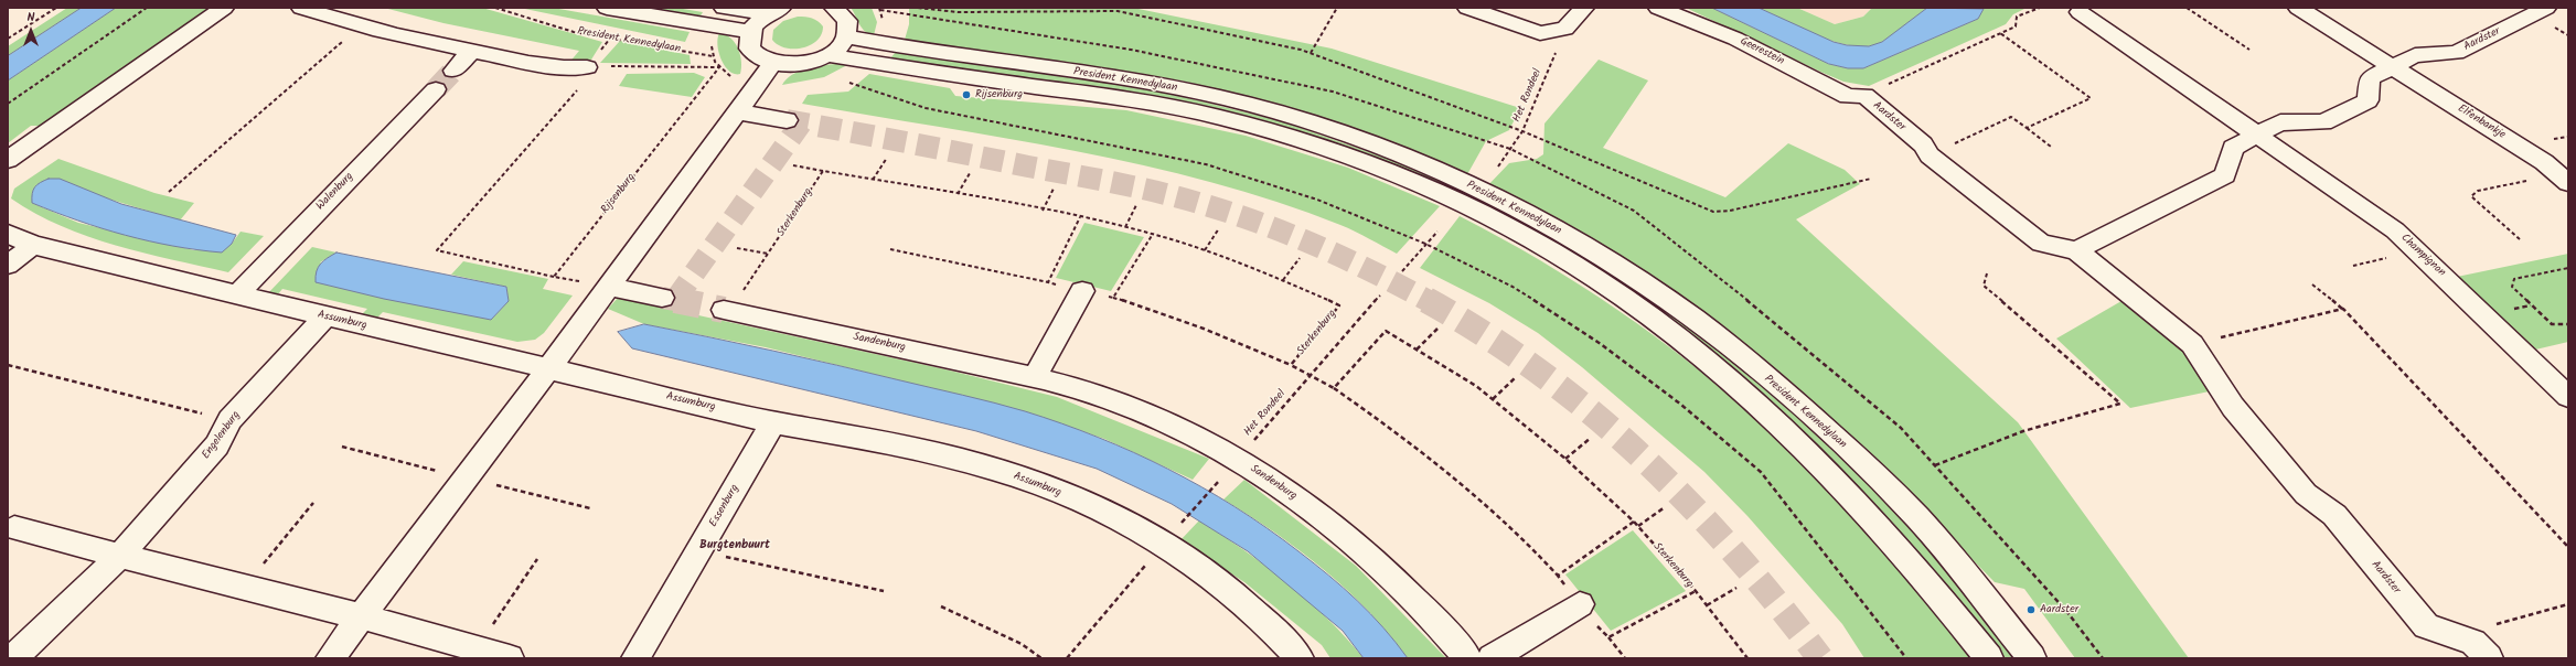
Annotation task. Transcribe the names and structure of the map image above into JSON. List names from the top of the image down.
{
  "streets": {
    "street": [
      "Aardster",
      "President Kennedylaan",
      "Geerestein",
      "Elfenbankje",
      "Walenburg",
      "Champignon",
      "Assumburg",
      "Sandenburg",
      "Engelenburg",
      "Essenburg"
    ],
    "path": ["Het Rondeel", "Rijsenburg", "Sterkenburg"]
  },
  "crossings": [
    ["Aardster", "Geerestein"],
    ["Aardster", "Elfenbankje"],
    ["Aardster", "Champignon"],
    ["President Kennedylaan", "Rijsenburg"],
    ["Het Rondeel", "Sterkenburg"],
    ["Het Rondeel", "Assumburg"],
    ["Het Rondeel", "Sandenburg"],
    ["Walenburg", "Assumburg"],
    ["Sterkenburg", "Sandenburg"],
    ["Assumburg", "Engelenburg"],
    ["Assumburg", "Essenburg"]
  ],
  "districts": ["Burgtenbuurt"],
  "places": ["Rijsenburg", "Aardster"],
  "north": "top"
}
